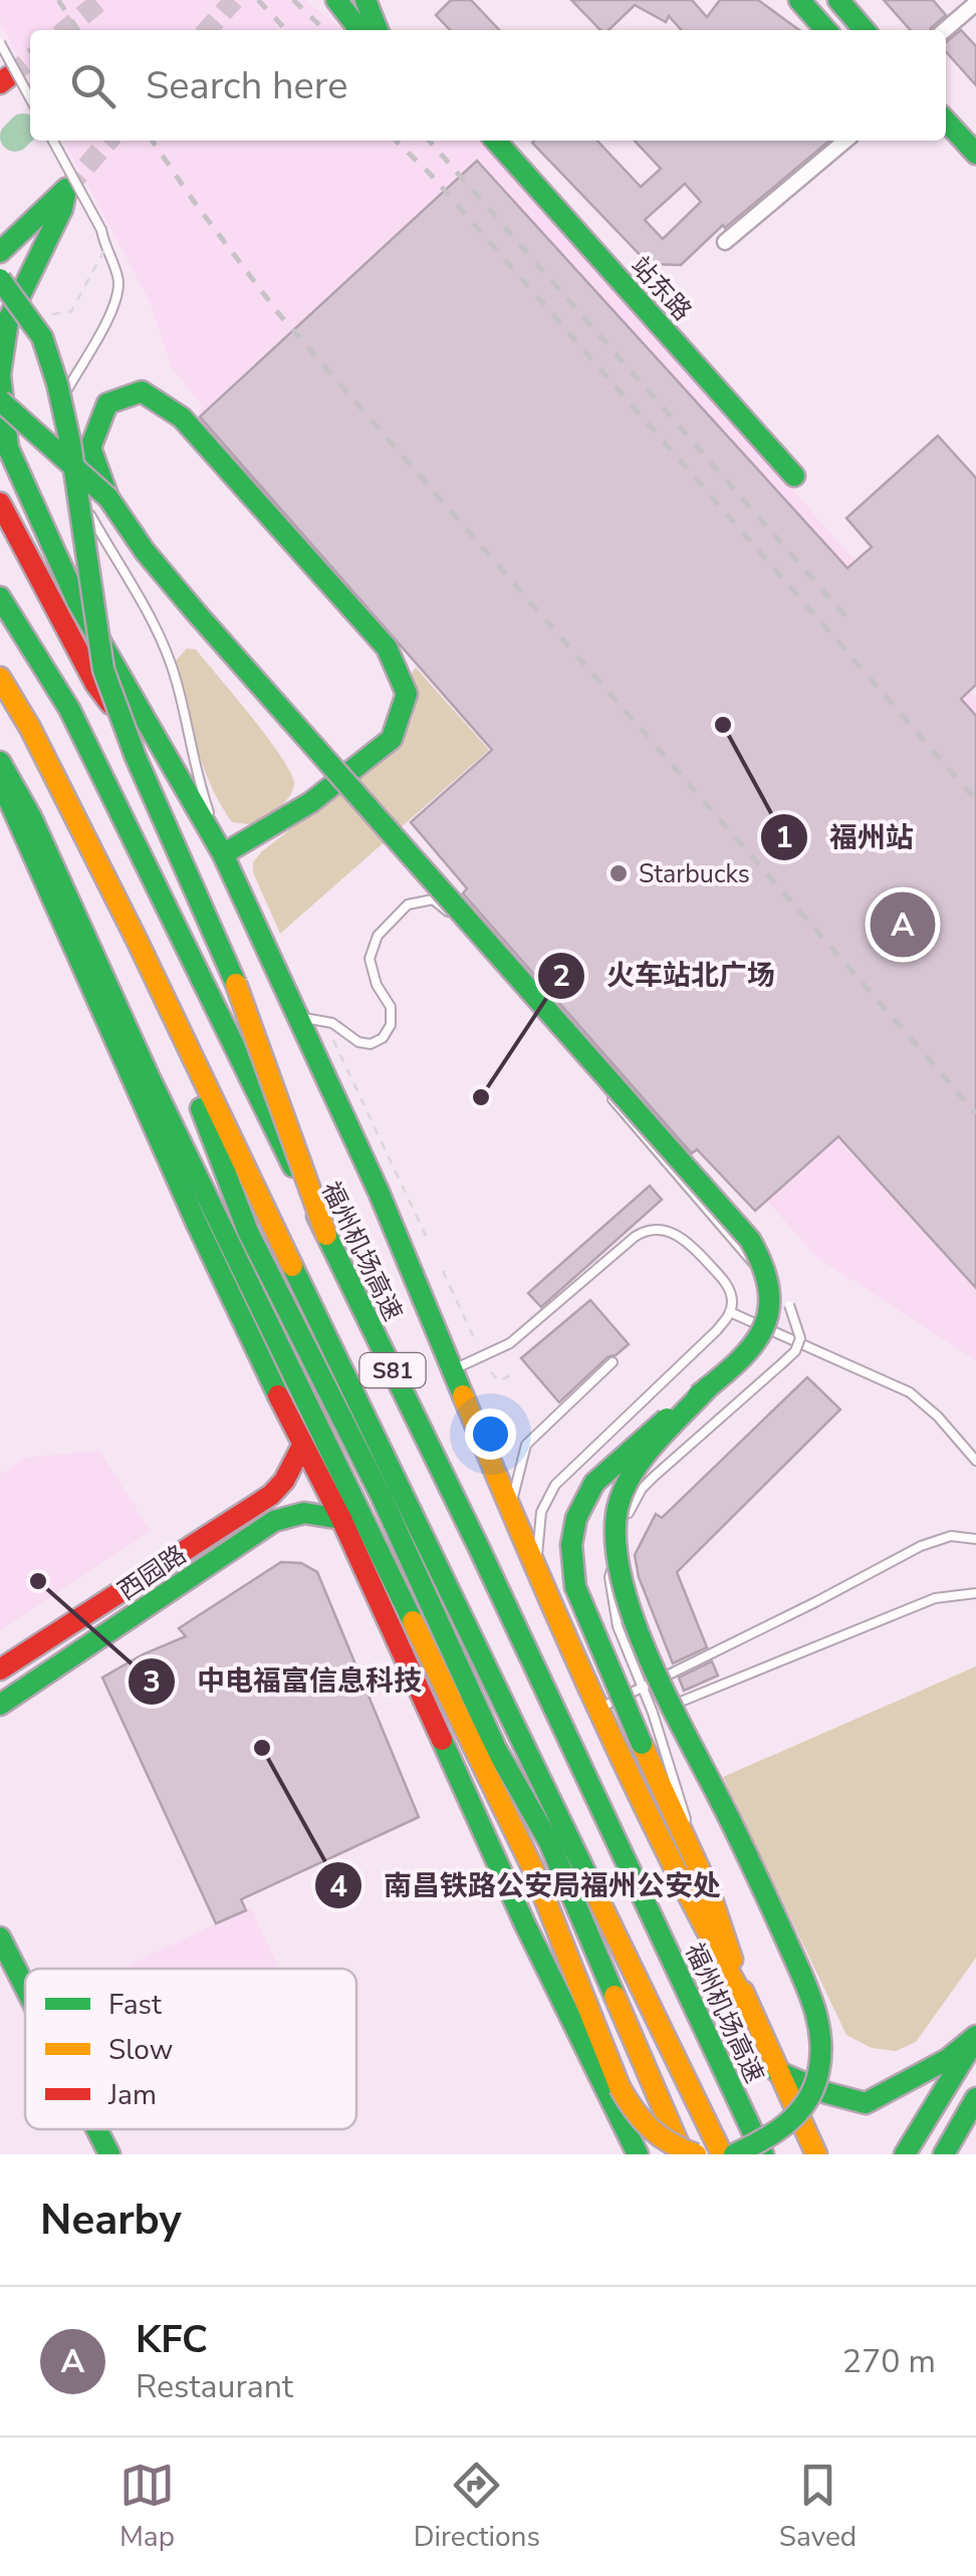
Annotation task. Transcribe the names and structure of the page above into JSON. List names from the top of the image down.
{
  "streets": {
    "main road": [
      "站东路",
      "福州机场高速",
      "S81",
      "西园路"
    ]
  },
  "places": [
    "福州站",
    "Starbucks",
    "火车站北广场",
    "中电福富信息科技",
    "南昌铁路公安局福州公安处"
  ],
  "legend": ["Fast", "Slow", "Jam"],
  "page": {
    "search": "Search here",
    "pins": "A",
    "heading": "Nearby",
    "list": [
      {
        "mark": "A",
        "name": "KFC",
        "note": "Restaurant",
        "value": "270 m"
      }
    ],
    "nav": ["Map", "Directions", "Saved"]
  }
}
